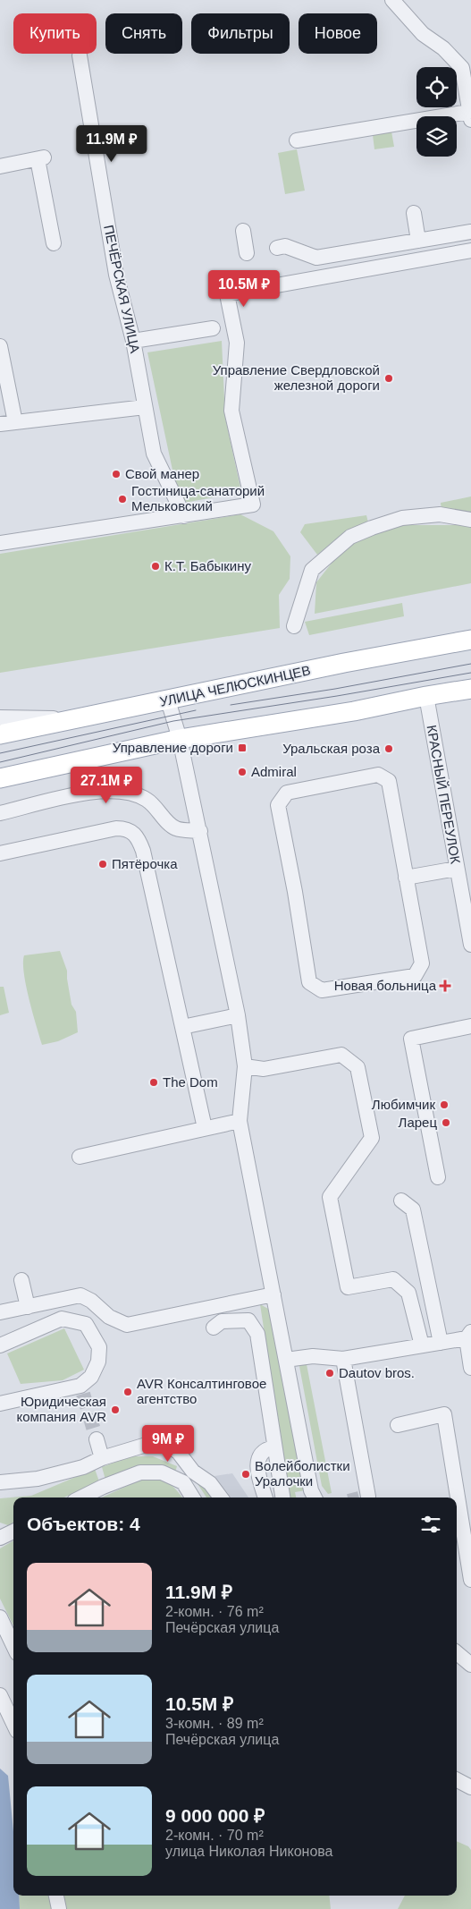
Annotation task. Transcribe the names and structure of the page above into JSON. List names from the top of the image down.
{
  "streets": {
    "main road": ["УЛИЦА ЧЕЛЮСКИНЦЕВ"],
    "street": ["ПЕЧЁРСКАЯ УЛИЦА", "КРАСНЫЙ ПЕРЕУЛОК"]
  },
  "places": {
    "other": [
      "Управление Свердловской железной дороги",
      "Свой манер",
      "Гостиница-санаторий Мельковский",
      "К.Т. Бабыкину",
      "Уральская роза",
      "Admiral",
      "Пятёрочка",
      "The Dom",
      "Любимчик",
      "Ларец",
      "Dautov bros.",
      "AVR Консалтинговое агентство",
      "Юридическая компания AVR",
      "Волейболистки Уралочки"
    ],
    "transit": ["Управление дороги"],
    "health": ["Новая больница"]
  },
  "page": {
    "chip": [
      "Купить",
      "Снять",
      "Фильтры",
      "Новое"
    ],
    "price": [
      "11.9M ₽",
      "10.5M ₽",
      "27.1M ₽",
      "9M ₽"
    ],
    "heading": "Объектов: 4",
    "list": [
      {
        "name": "11.9M ₽",
        "note": "2-комн. · 76 m² · Печёрская улица"
      },
      {
        "name": "10.5M ₽",
        "note": "3-комн. · 89 m² · Печёрская улица"
      },
      {
        "name": "9 000 000 ₽",
        "note": "2-комн. · 70 m² · улица Николая Никонова"
      }
    ]
  }
}
